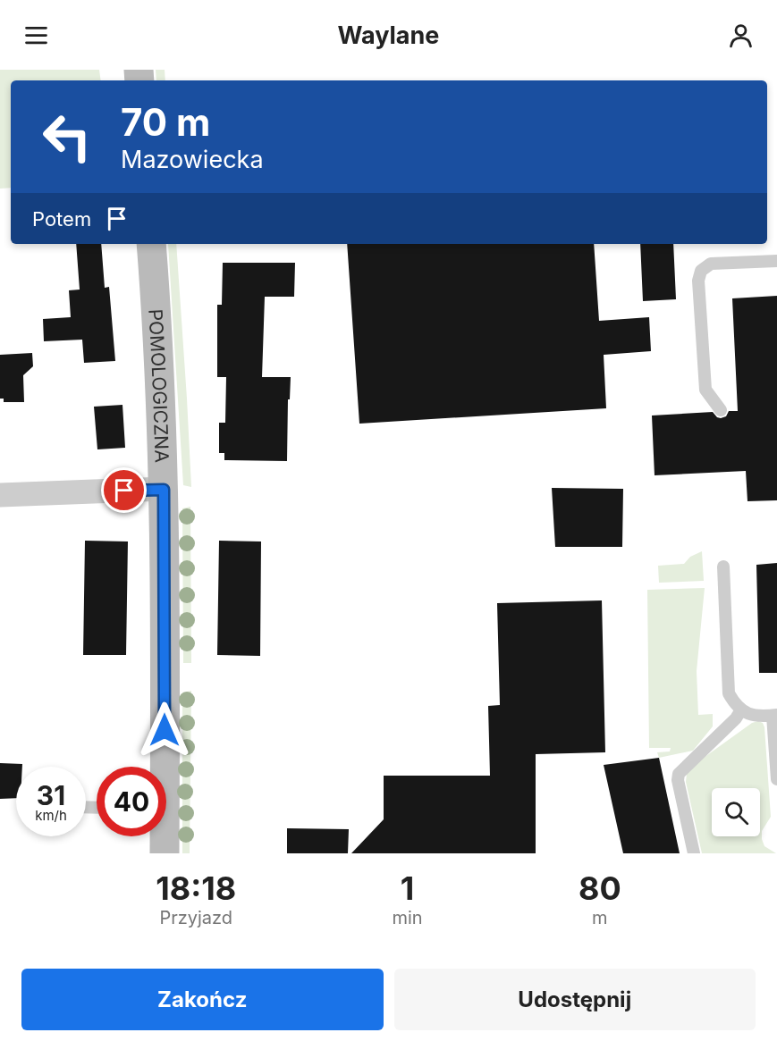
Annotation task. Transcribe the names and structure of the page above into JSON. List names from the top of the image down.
{
  "streets": {
    "street": ["POMOLOGICZNA"]
  },
  "page": {
    "header": "Waylane",
    "turn": ["70 m", "Mazowiecka"],
    "then": "Potem",
    "speed": "31 km/h",
    "limit": "40",
    "eta": [
      "18:18",
      "Przyjazd",
      "1",
      "min",
      "80",
      "m"
    ],
    "buttons": ["Zakończ", "Udostępnij"]
  }
}
